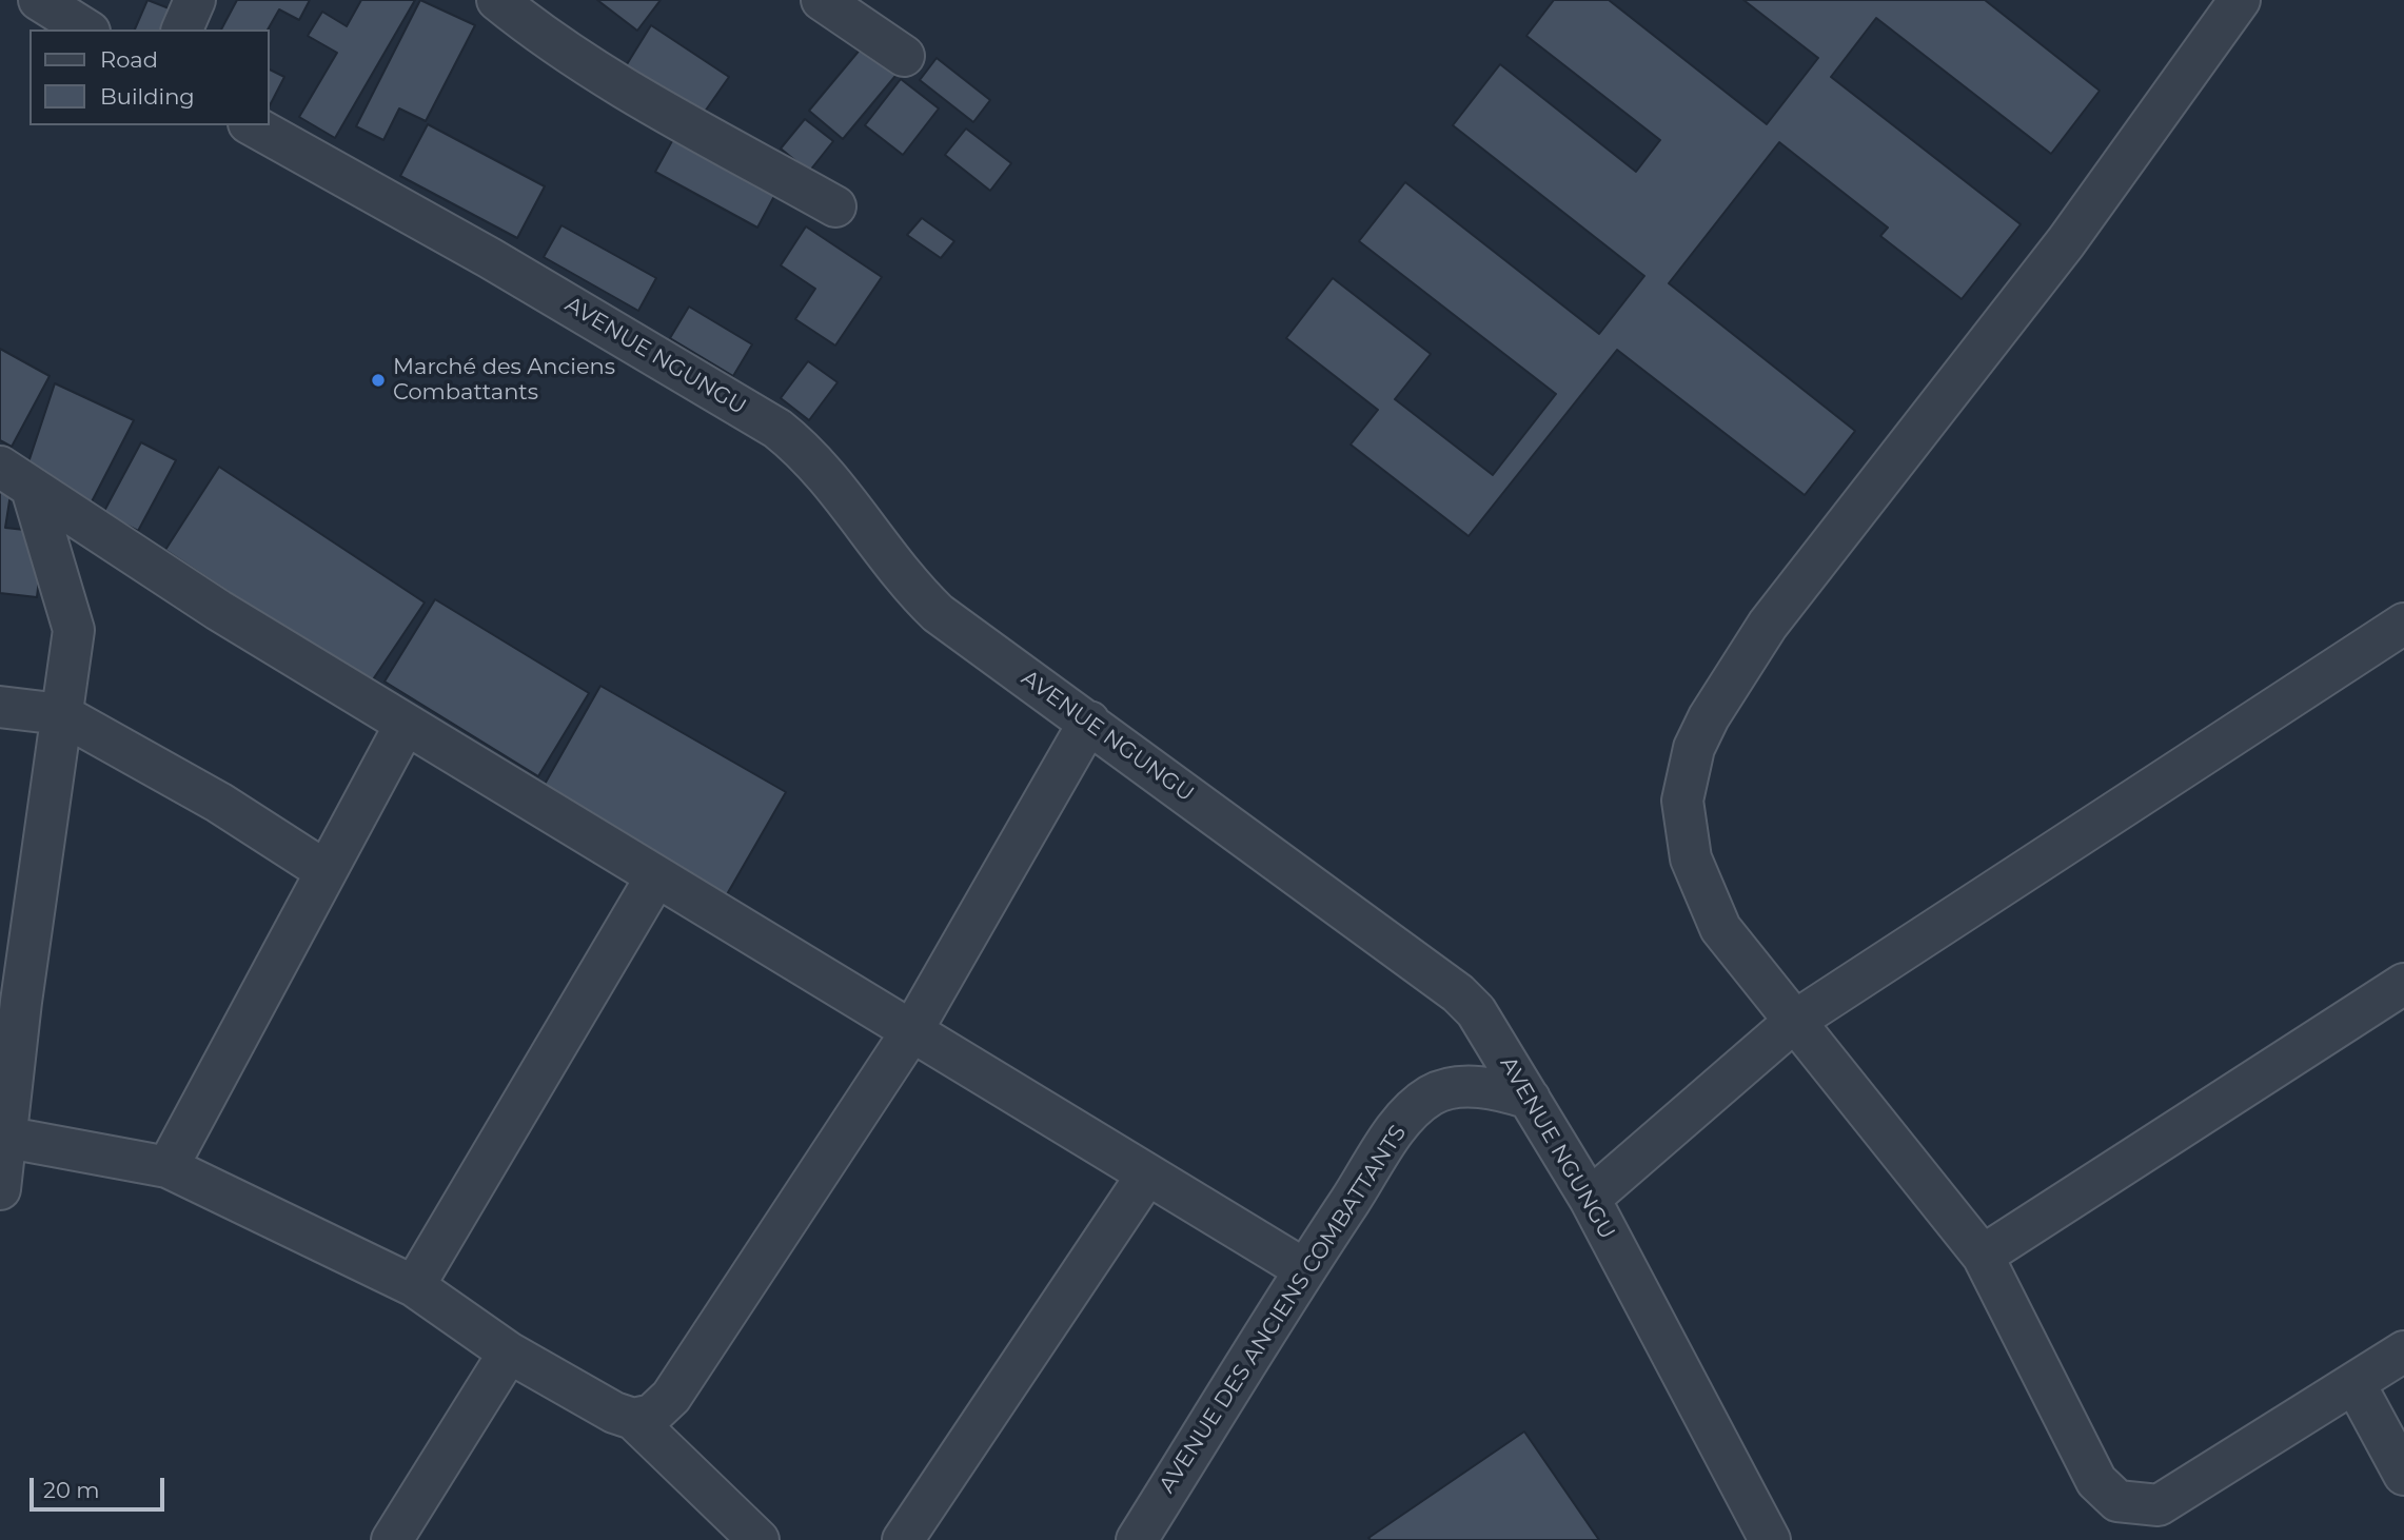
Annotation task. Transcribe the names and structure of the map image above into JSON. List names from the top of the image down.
{
  "streets": {
    "street": ["AVENUE NGUNGU", "AVENUE DES ANCIENS COMBATTANTS"]
  },
  "crossings": [
    ["AVENUE NGUNGU", "AVENUE DES ANCIENS COMBATTANTS"]
  ],
  "places": ["Marché des Anciens Combattants"],
  "legend": ["Road", "Building"],
  "scale_bar": "20 m"
}
